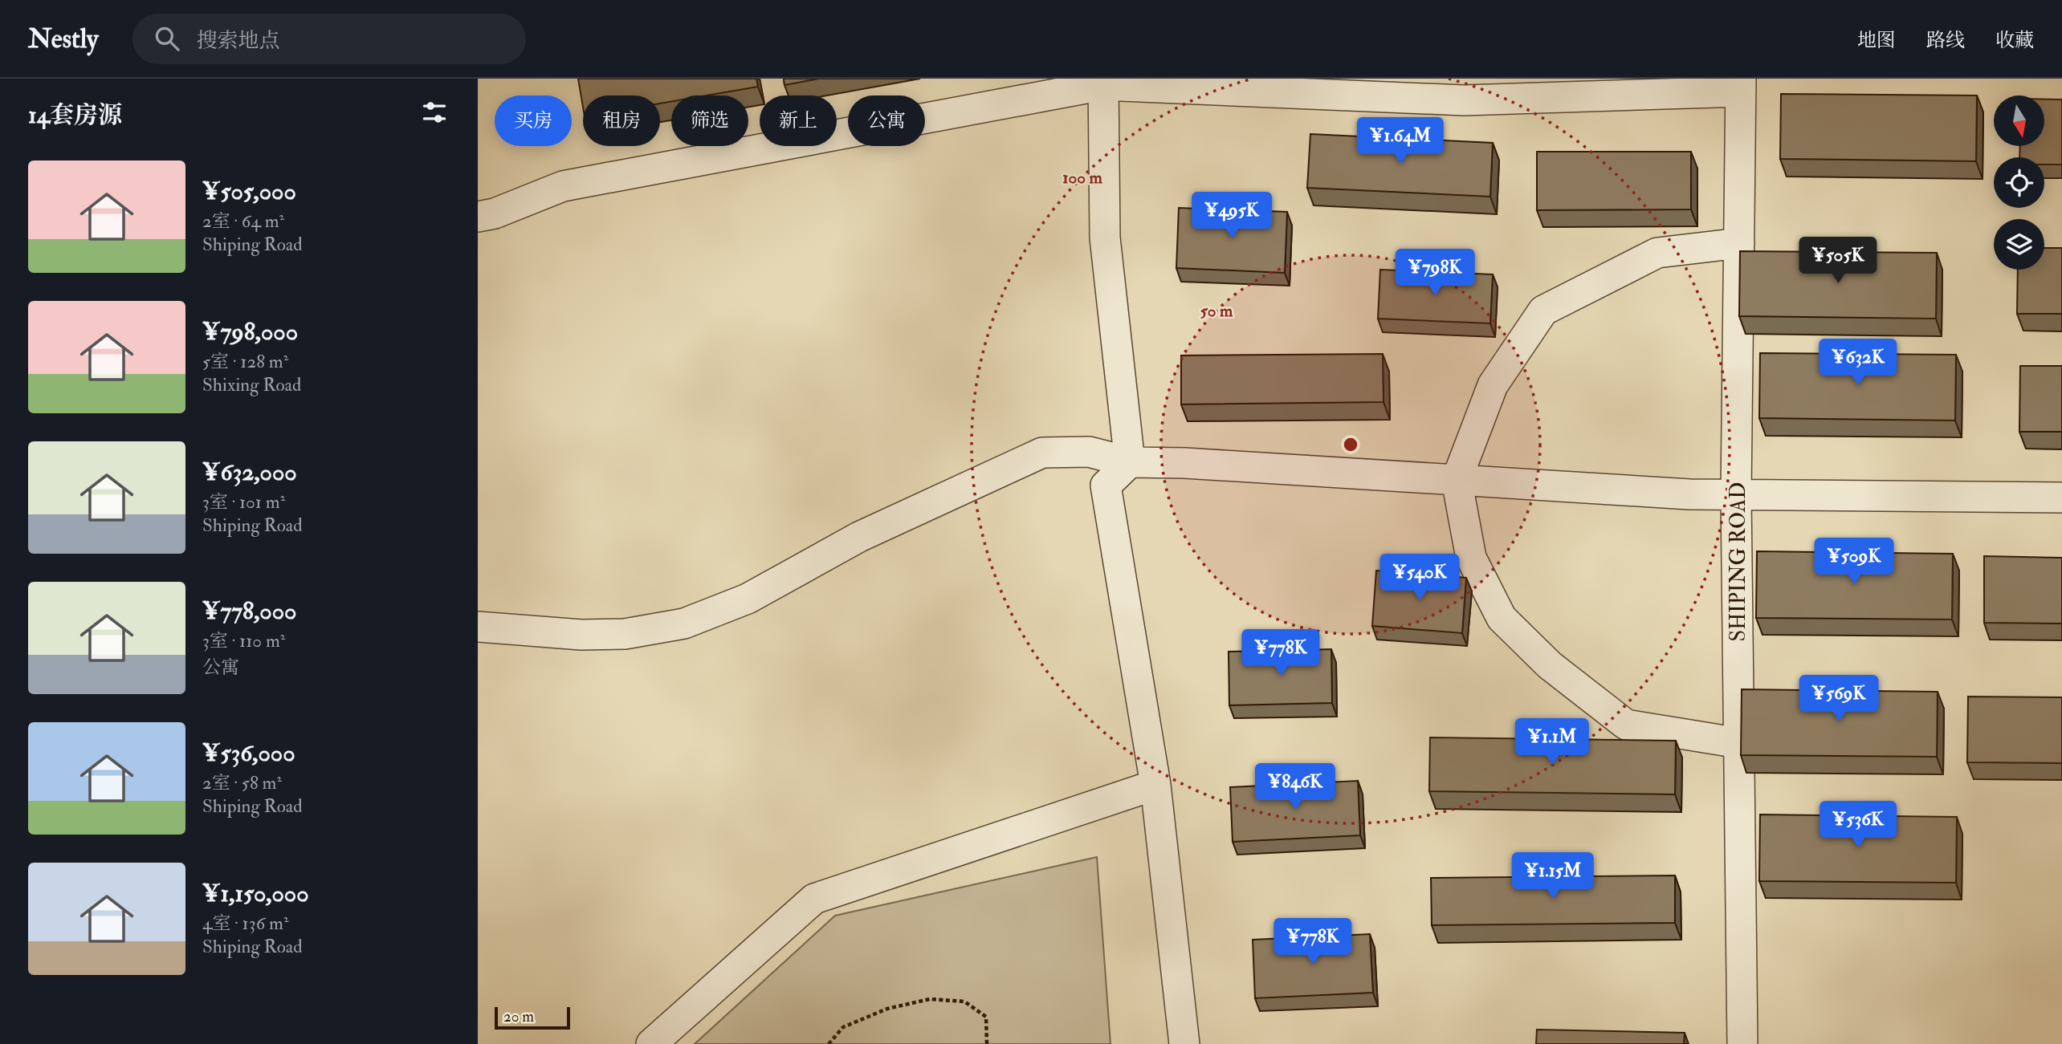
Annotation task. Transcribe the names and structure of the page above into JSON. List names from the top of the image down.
{
  "streets": {
    "street": ["SHIPING ROAD"]
  },
  "scale_bar": "20 m",
  "north": "bottom",
  "page": {
    "header": "Nestly",
    "search": "搜索地点",
    "nav": ["地图", "路线", "收藏"],
    "heading": "14套房源",
    "chip": [
      "买房",
      "租房",
      "筛选",
      "新上",
      "公寓"
    ],
    "price": [
      "¥1.64M",
      "¥495K",
      "¥505K",
      "¥798K",
      "¥632K",
      "¥509K",
      "¥540K",
      "¥778K",
      "¥569K",
      "¥1.1M",
      "¥846K",
      "¥536K",
      "¥1.15M",
      "¥778K"
    ],
    "list": [
      {
        "name": "¥505,000",
        "note": "2室 · 64 m² · Shiping Road"
      },
      {
        "name": "¥798,000",
        "note": "5室 · 128 m² · Shixing Road"
      },
      {
        "name": "¥632,000",
        "note": "3室 · 101 m² · Shiping Road"
      },
      {
        "name": "¥778,000",
        "note": "3室 · 110 m² · 公寓"
      },
      {
        "name": "¥536,000",
        "note": "2室 · 58 m² · Shiping Road"
      },
      {
        "name": "¥1,150,000",
        "note": "4室 · 136 m² · Shiping Road"
      }
    ],
    "scale": "20 m"
  },
  "rings": ["100 m", "50 m"]
}
